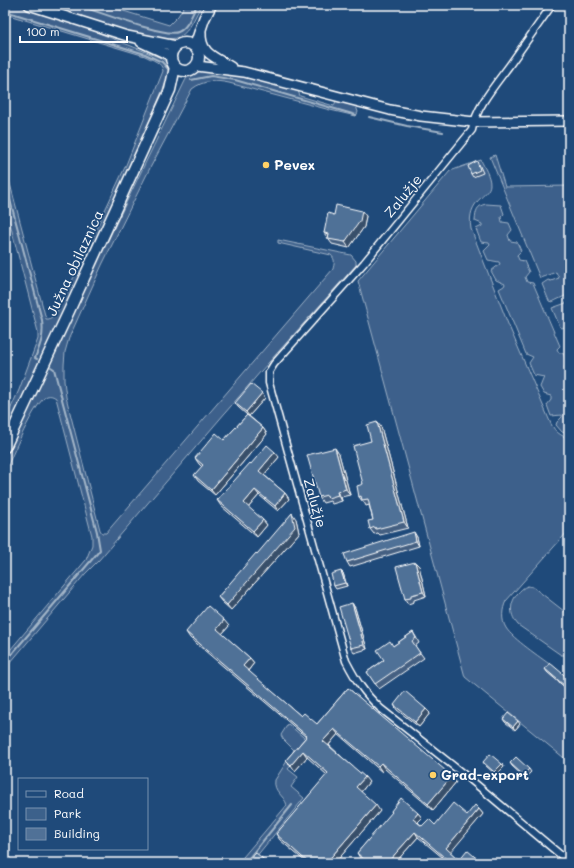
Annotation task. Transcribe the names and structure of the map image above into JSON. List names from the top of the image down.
{
  "streets": {
    "main road": ["Južna obilaznica"],
    "street": ["Zalužje"]
  },
  "places": ["Pevex", "Grad-export"],
  "legend": ["Road", "Park", "Building"],
  "scale_bar": "100 m"
}
